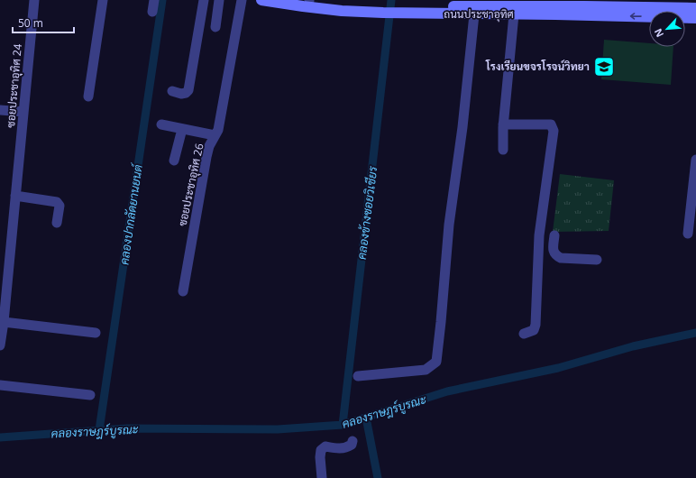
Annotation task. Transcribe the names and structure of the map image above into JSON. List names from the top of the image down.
{
  "streets": {
    "main road": ["ถนนประชาอุทิศ"],
    "street": ["ซอยประชาอุทิศ 24", "ซอยประชาอุทิศ 26"]
  },
  "water": ["คลองข้างซอยวิเชียร", "คลองปากลัดยานยนต์", "คลองราษฎร์บูรณะ"],
  "places": {
    "school or university": ["โรงเรียนขจรโรจน์วิทยา"]
  },
  "scale_bar": "50 m",
  "north": "bottom left"
}
